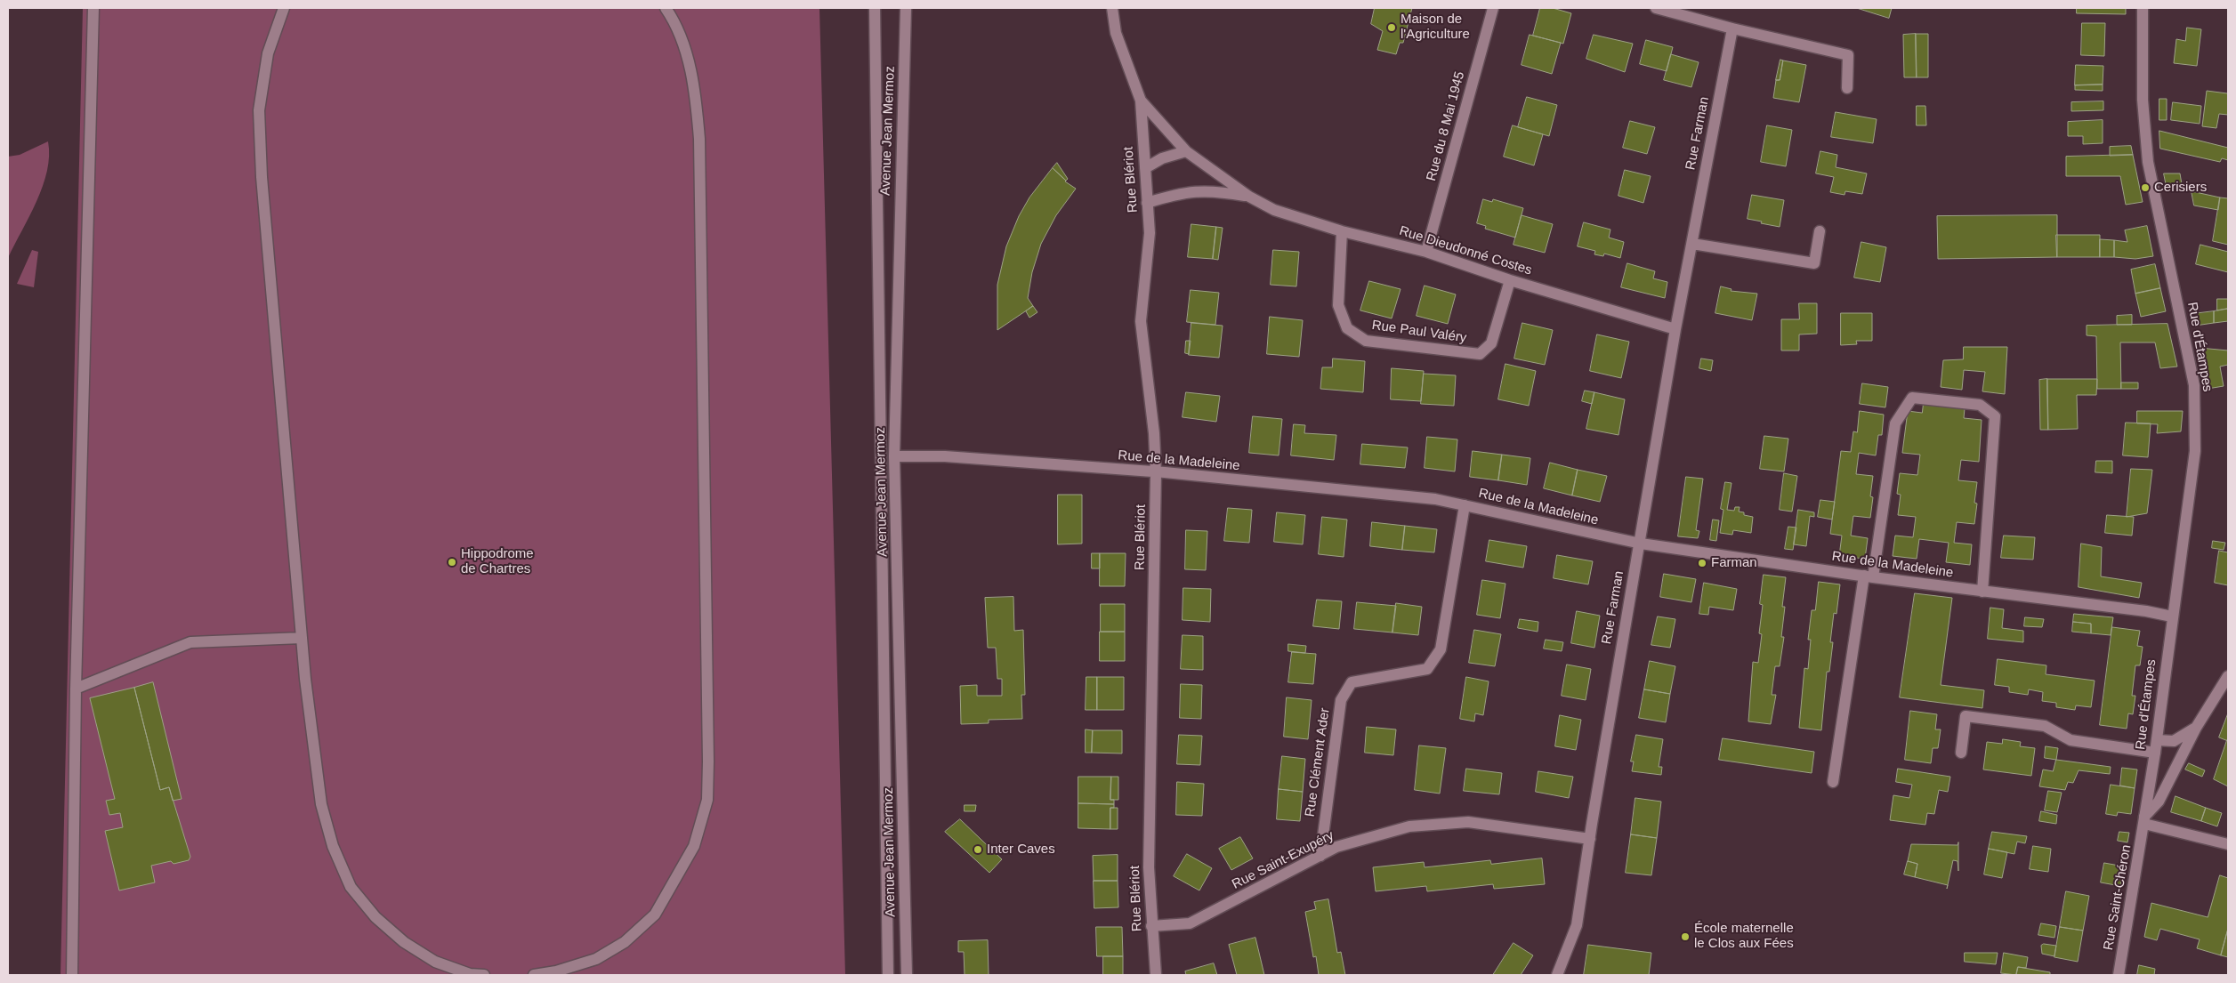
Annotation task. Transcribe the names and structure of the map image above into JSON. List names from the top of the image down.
{
  "streets": {
    "street": [
      "Rue du 8 Mai 1945",
      "Avenue Jean Mermoz",
      "Rue Farman",
      "Rue Blériot",
      "Rue Dieudonné Costes",
      "Rue Paul Valéry",
      "Rue d'Étampes",
      "Rue de la Madeleine",
      "Rue Clément Ader",
      "Rue Saint-Exupéry",
      "Rue Saint-Chéron"
    ]
  },
  "crossings": [
    ["Rue du 8 Mai 1945", "Rue Dieudonné Costes"],
    ["Avenue Jean Mermoz", "Rue de la Madeleine"],
    ["Rue Farman", "Rue Dieudonné Costes"],
    ["Rue Farman", "Rue de la Madeleine"],
    ["Rue Farman", "Rue Saint-Exupéry"],
    ["Rue Blériot", "Rue Dieudonné Costes"],
    ["Rue Blériot", "Rue de la Madeleine"],
    ["Rue Blériot", "Rue Saint-Exupéry"],
    ["Rue Dieudonné Costes", "Rue Paul Valéry"],
    ["Rue d'Étampes", "Rue de la Madeleine"],
    ["Rue d'Étampes", "Rue Saint-Chéron"],
    ["Rue de la Madeleine", "Rue Clément Ader"],
    ["Rue Clément Ader", "Rue Saint-Exupéry"]
  ],
  "places": [
    "Maison de l'Agriculture",
    "Cerisiers",
    "Hippodrome de Chartres",
    "Farman",
    "Inter Caves",
    "École maternelle le Clos aux Fées"
  ]
}
